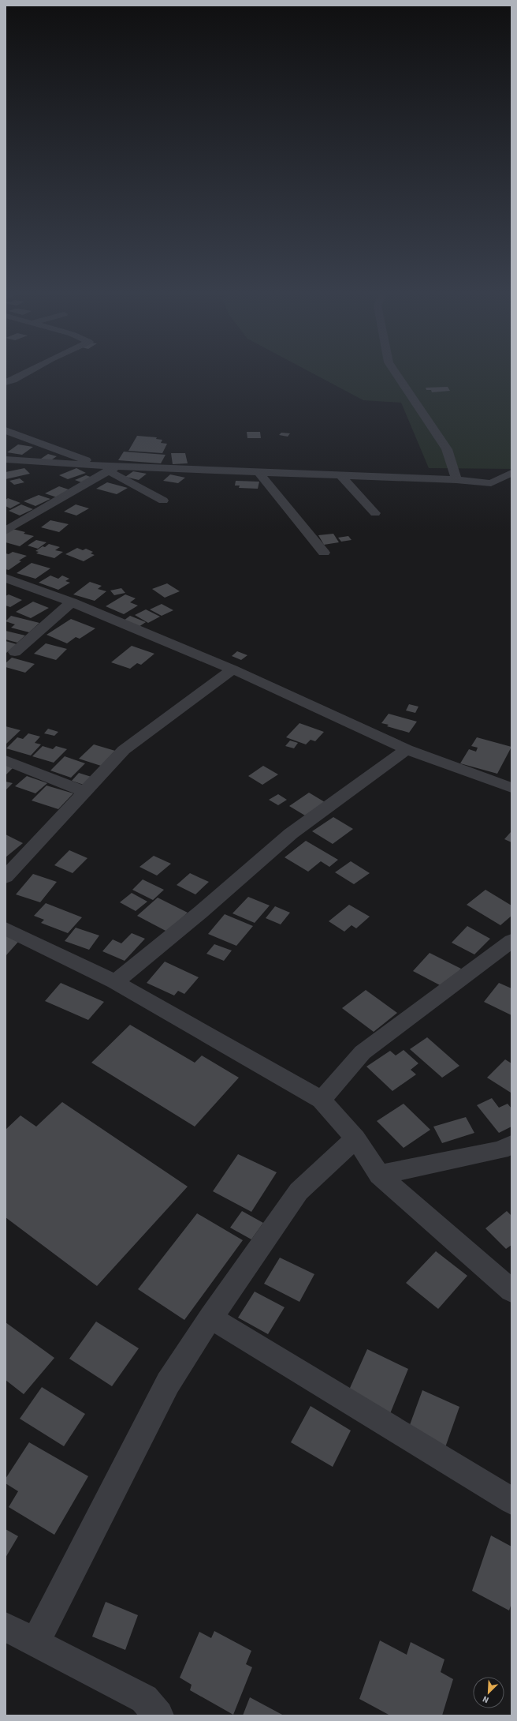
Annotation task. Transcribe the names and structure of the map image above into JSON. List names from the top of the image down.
{
  "north": "bottom left"
}
